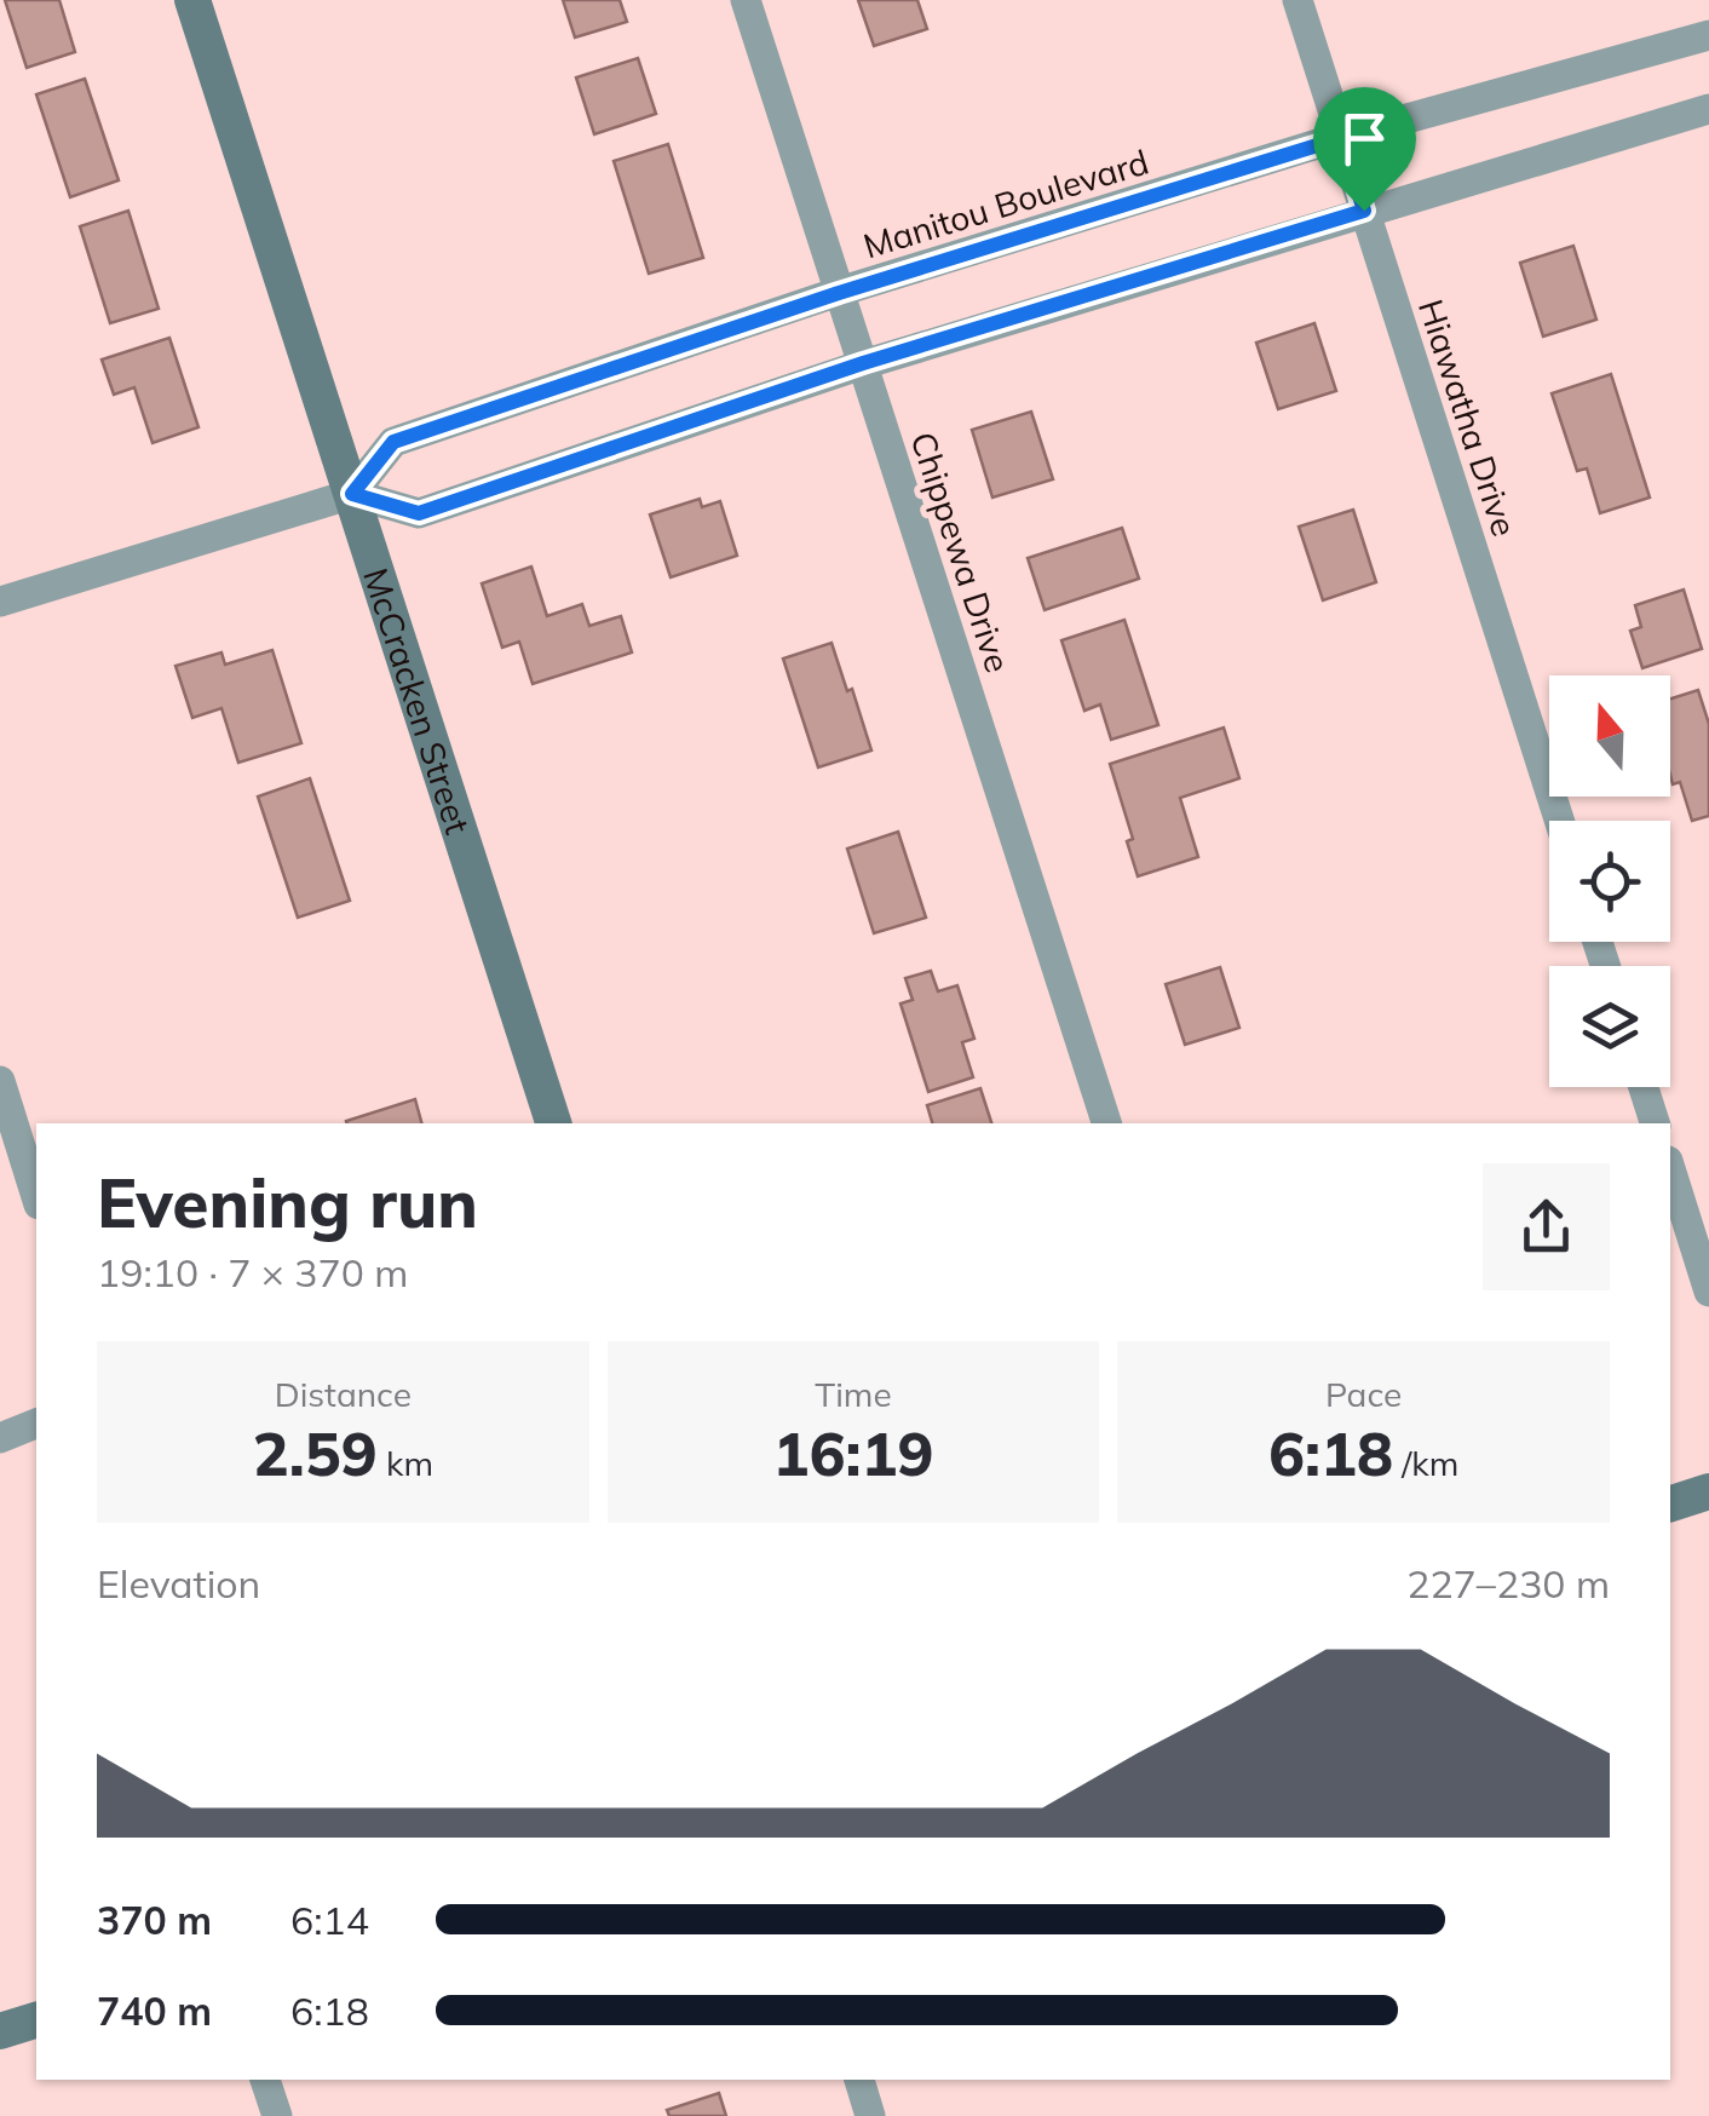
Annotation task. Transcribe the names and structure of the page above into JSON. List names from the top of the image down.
{
  "streets": {
    "street": [
      "Manitou Boulevard",
      "Hiawatha Drive",
      "Chippewa Drive",
      "McCracken Street"
    ]
  },
  "crossings": [
    ["Manitou Boulevard", "Hiawatha Drive"],
    ["Manitou Boulevard", "Chippewa Drive"],
    ["Manitou Boulevard", "McCracken Street"]
  ],
  "north": "top",
  "page": {
    "heading": ["Evening run", "19:10 · 7 × 370 m"],
    "stats": [
      ["Distance", "2.59 km"],
      ["Time", "16:19"],
      ["Pace", "6:18 /km"]
    ],
    "chart": ["Elevation", "227–230 m"],
    "list": [
      {
        "name": "370 m",
        "note": "6:14"
      },
      {
        "name": "740 m",
        "note": "6:18"
      }
    ]
  }
}
